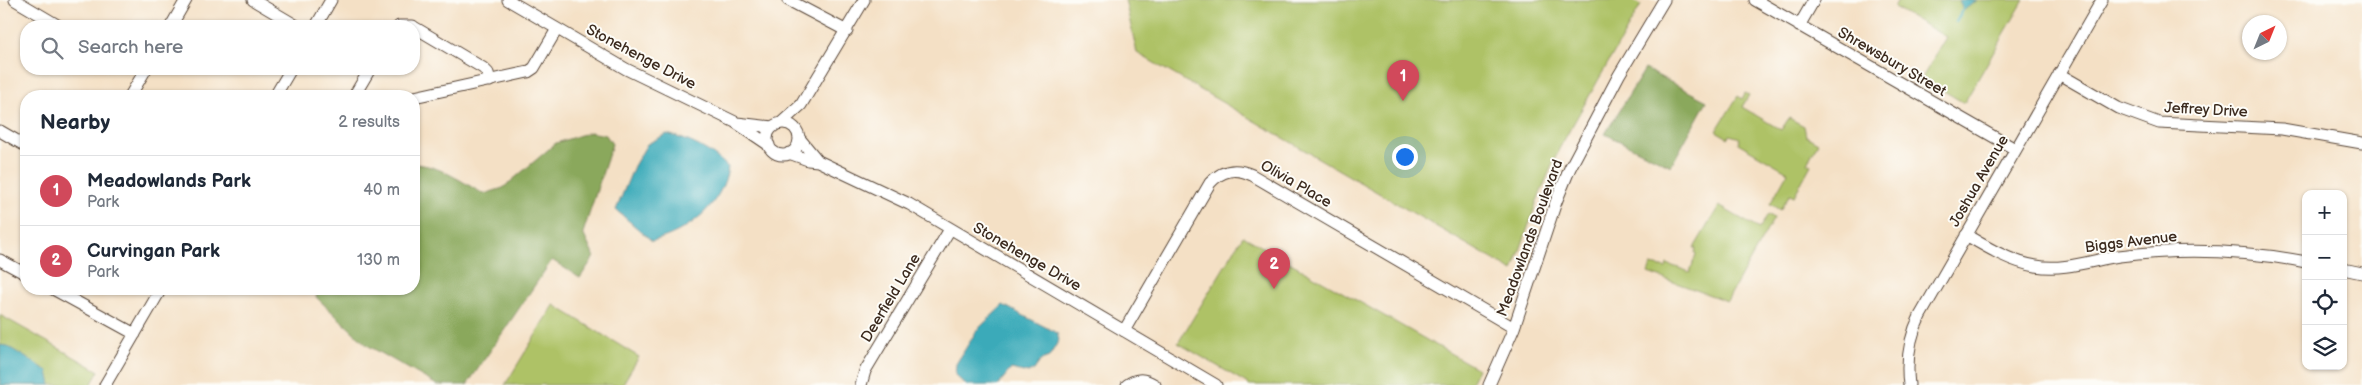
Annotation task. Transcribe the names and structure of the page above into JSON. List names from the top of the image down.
{
  "streets": {
    "street": [
      "Stonehenge Drive",
      "Shrewsbury Street",
      "Jeffrey Drive",
      "Joshua Avenue",
      "Olivia Place",
      "Meadowlands Boulevard",
      "Biggs Avenue",
      "Deerfield Lane"
    ]
  },
  "crossings": [
    ["Stonehenge Drive", "Olivia Place"],
    ["Stonehenge Drive", "Deerfield Lane"],
    ["Shrewsbury Street", "Joshua Avenue"],
    ["Jeffrey Drive", "Joshua Avenue"],
    ["Joshua Avenue", "Biggs Avenue"],
    ["Olivia Place", "Meadowlands Boulevard"]
  ],
  "north": "top right",
  "page": {
    "search": "Search here",
    "pins": ["1", "2"],
    "heading": ["Nearby", "2 results"],
    "list": [
      {
        "mark": "1",
        "name": "Meadowlands Park",
        "note": "Park",
        "value": "40 m"
      },
      {
        "mark": "2",
        "name": "Curvingan Park",
        "note": "Park",
        "value": "130 m"
      }
    ],
    "map_buttons": ["+", "−"]
  }
}
